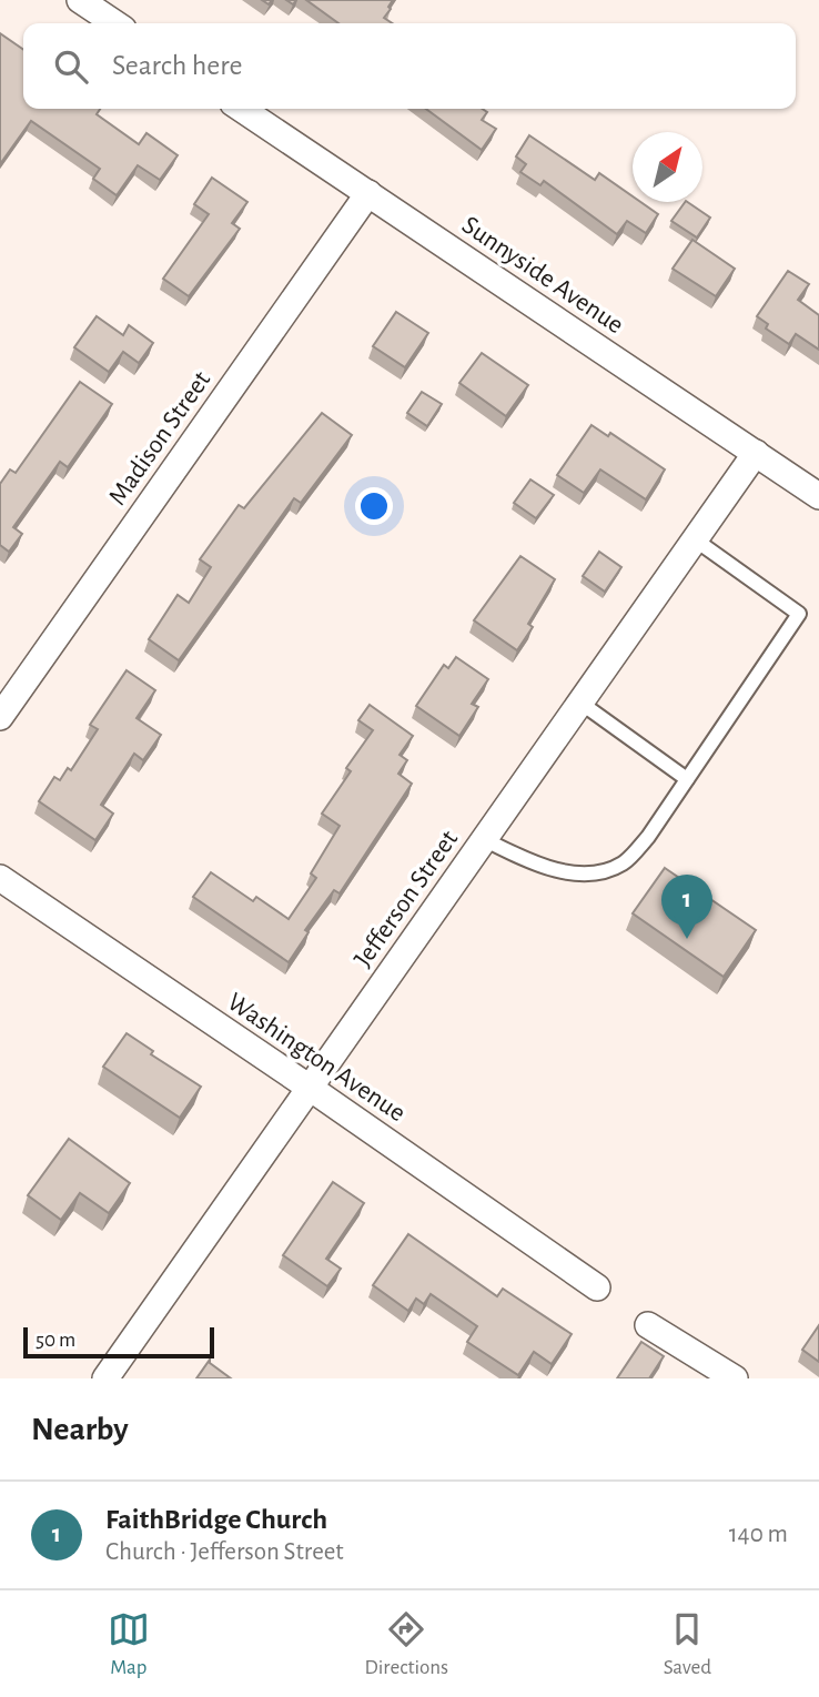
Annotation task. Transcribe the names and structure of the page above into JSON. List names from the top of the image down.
{
  "streets": {
    "street": [
      "Sunnyside Avenue",
      "Madison Street",
      "Jefferson Street",
      "Washington Avenue"
    ]
  },
  "crossings": [
    ["Sunnyside Avenue", "Madison Street"],
    ["Sunnyside Avenue", "Jefferson Street"],
    ["Jefferson Street", "Washington Avenue"]
  ],
  "scale_bar": "50 m",
  "north": "top right",
  "page": {
    "search": "Search here",
    "pins": "1",
    "scale": "50 m",
    "heading": "Nearby",
    "list": [
      {
        "mark": "1",
        "name": "FaithBridge Church",
        "note": "Church · Jefferson Street",
        "value": "140 m"
      }
    ],
    "nav": ["Map", "Directions", "Saved"]
  }
}
